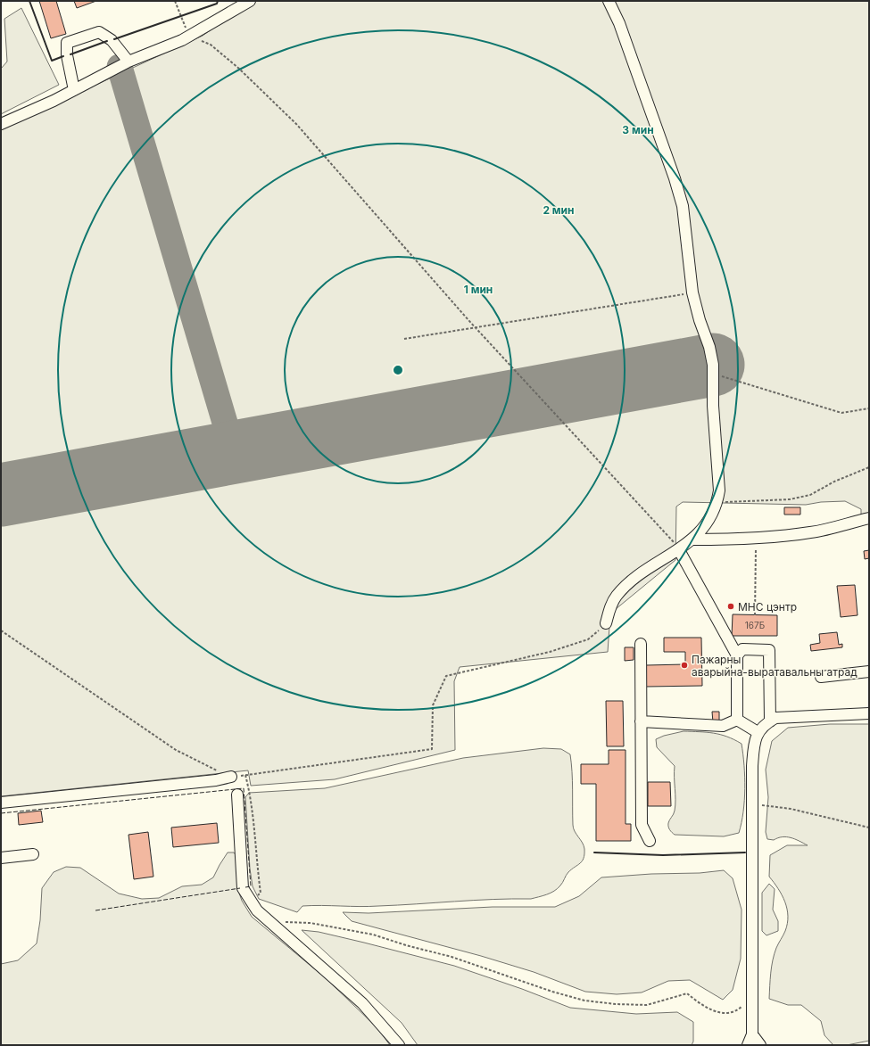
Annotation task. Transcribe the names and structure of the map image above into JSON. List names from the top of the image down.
{
  "places": ["МНС цэнтр", "Пажарны аварыйна-выратавальны атрад"],
  "house_numbers": ["167Б"],
  "rings": ["3 мин", "2 мин", "1 мин"]
}
